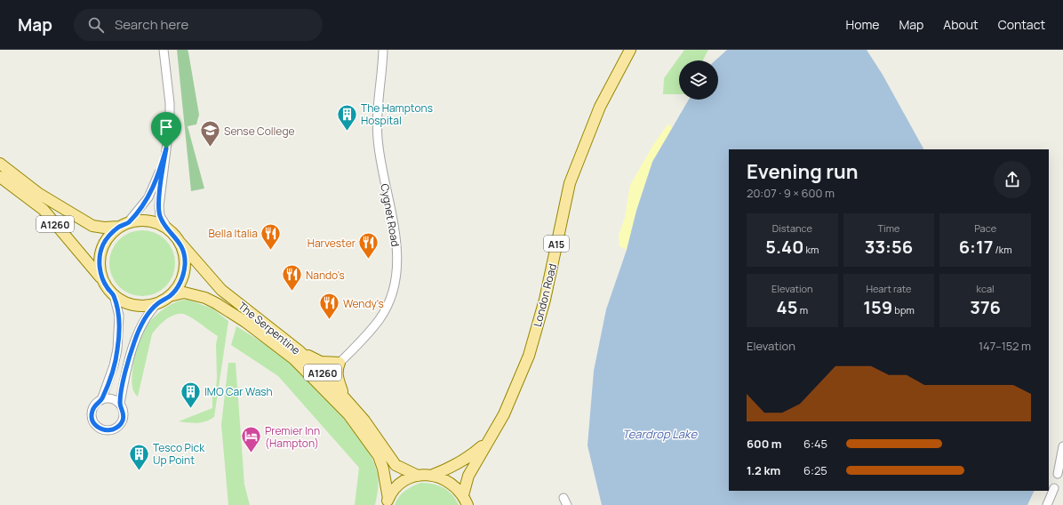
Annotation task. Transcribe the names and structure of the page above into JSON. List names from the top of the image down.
{
  "streets": {
    "main road": [
      "A1260",
      "A15",
      "London Road",
      "The Serpentine"
    ],
    "street": ["Cygnet Road"]
  },
  "crossings": [
    ["A1260", "The Serpentine"]
  ],
  "water": ["Teardrop Lake"],
  "places": {
    "building": ["The Hamptons Hospital", "IMO Car Wash", "Tesco Pick Up Point"],
    "school or university": ["Sense College"],
    "restaurant": [
      "Bella Italia",
      "Harvester",
      "Nando's",
      "Wendy's"
    ],
    "hotel": ["Premier Inn (Hampton)"]
  },
  "page": {
    "header": "Map",
    "search": "Search here",
    "nav": [
      "Home",
      "Map",
      "About",
      "Contact"
    ],
    "heading": ["Evening run", "20:07 · 9 × 600 m"],
    "stats": [
      ["Distance", "5.40 km"],
      ["Time", "33:56"],
      ["Pace", "6:17 /km"],
      ["Elevation", "45 m"],
      ["Heart rate", "159 bpm"],
      ["kcal", "376"]
    ],
    "chart": ["Elevation", "147–152 m"],
    "list": [
      {
        "name": "600 m",
        "note": "6:45"
      },
      {
        "name": "1.2 km",
        "note": "6:25"
      }
    ]
  }
}
